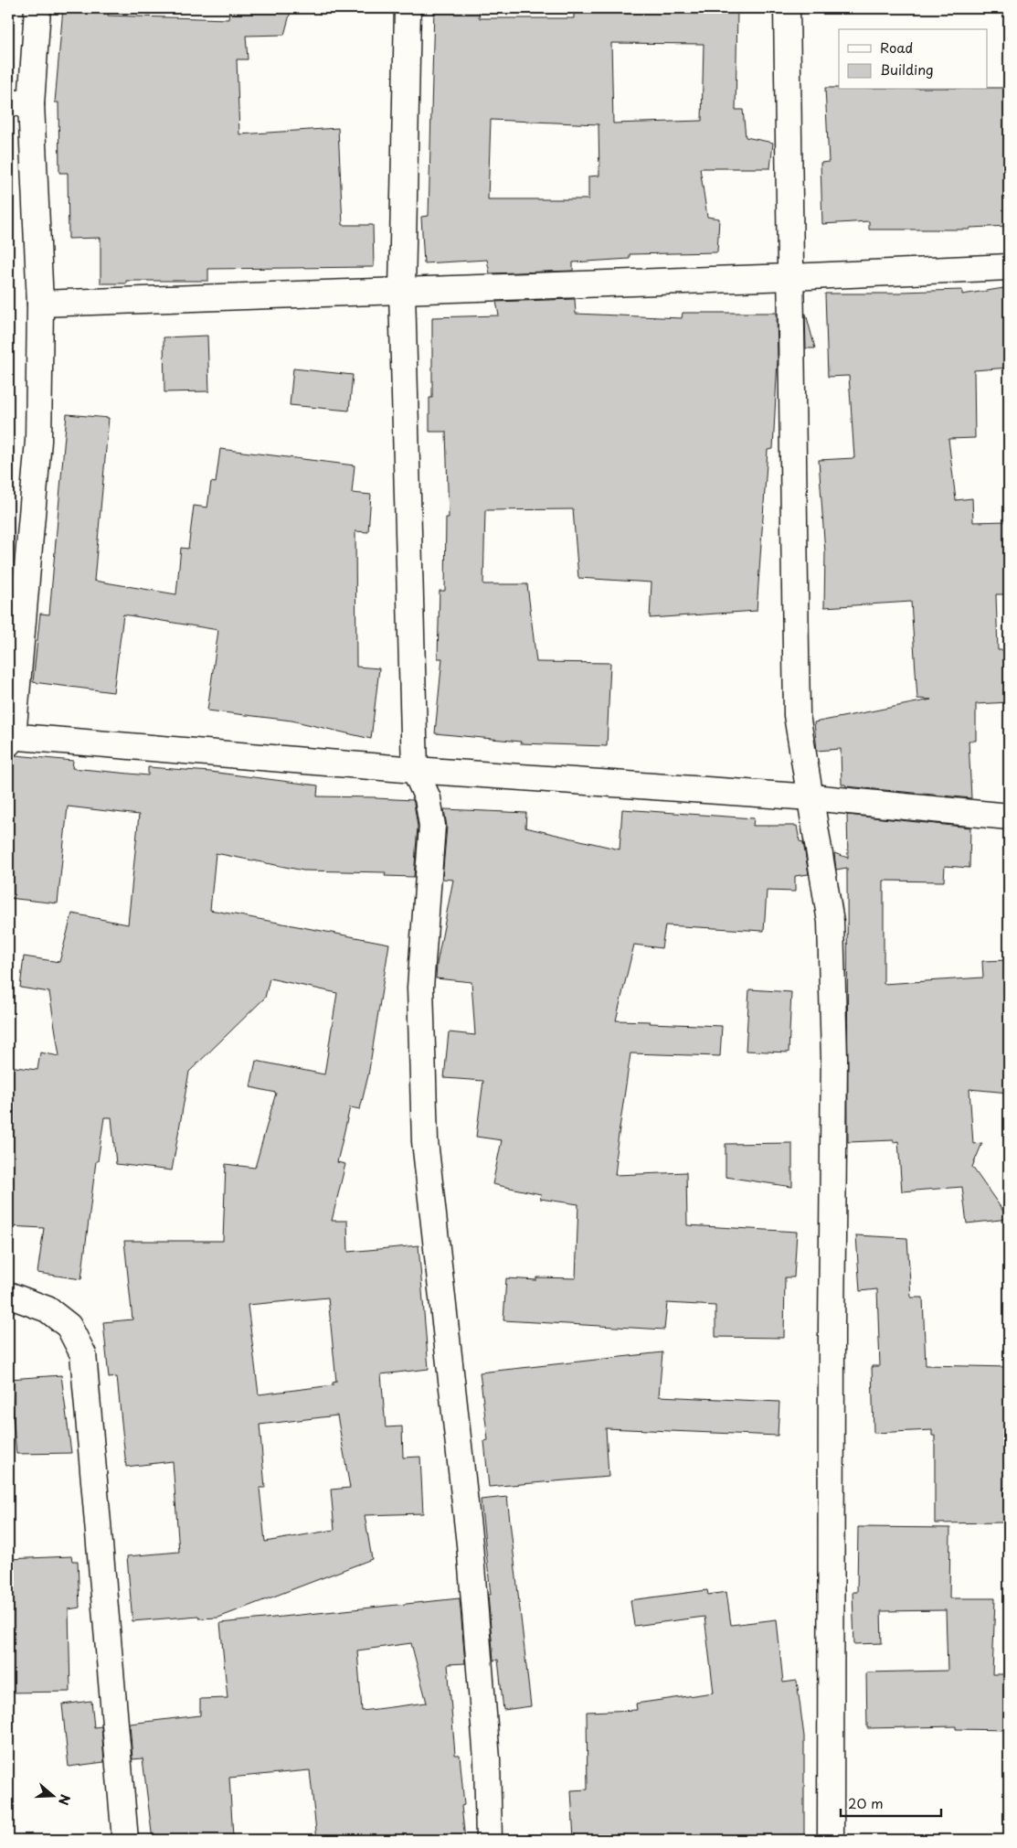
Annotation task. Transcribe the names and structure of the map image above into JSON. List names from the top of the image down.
{
  "legend": ["Road", "Building"],
  "scale_bar": "20 m",
  "north": "right"
}
